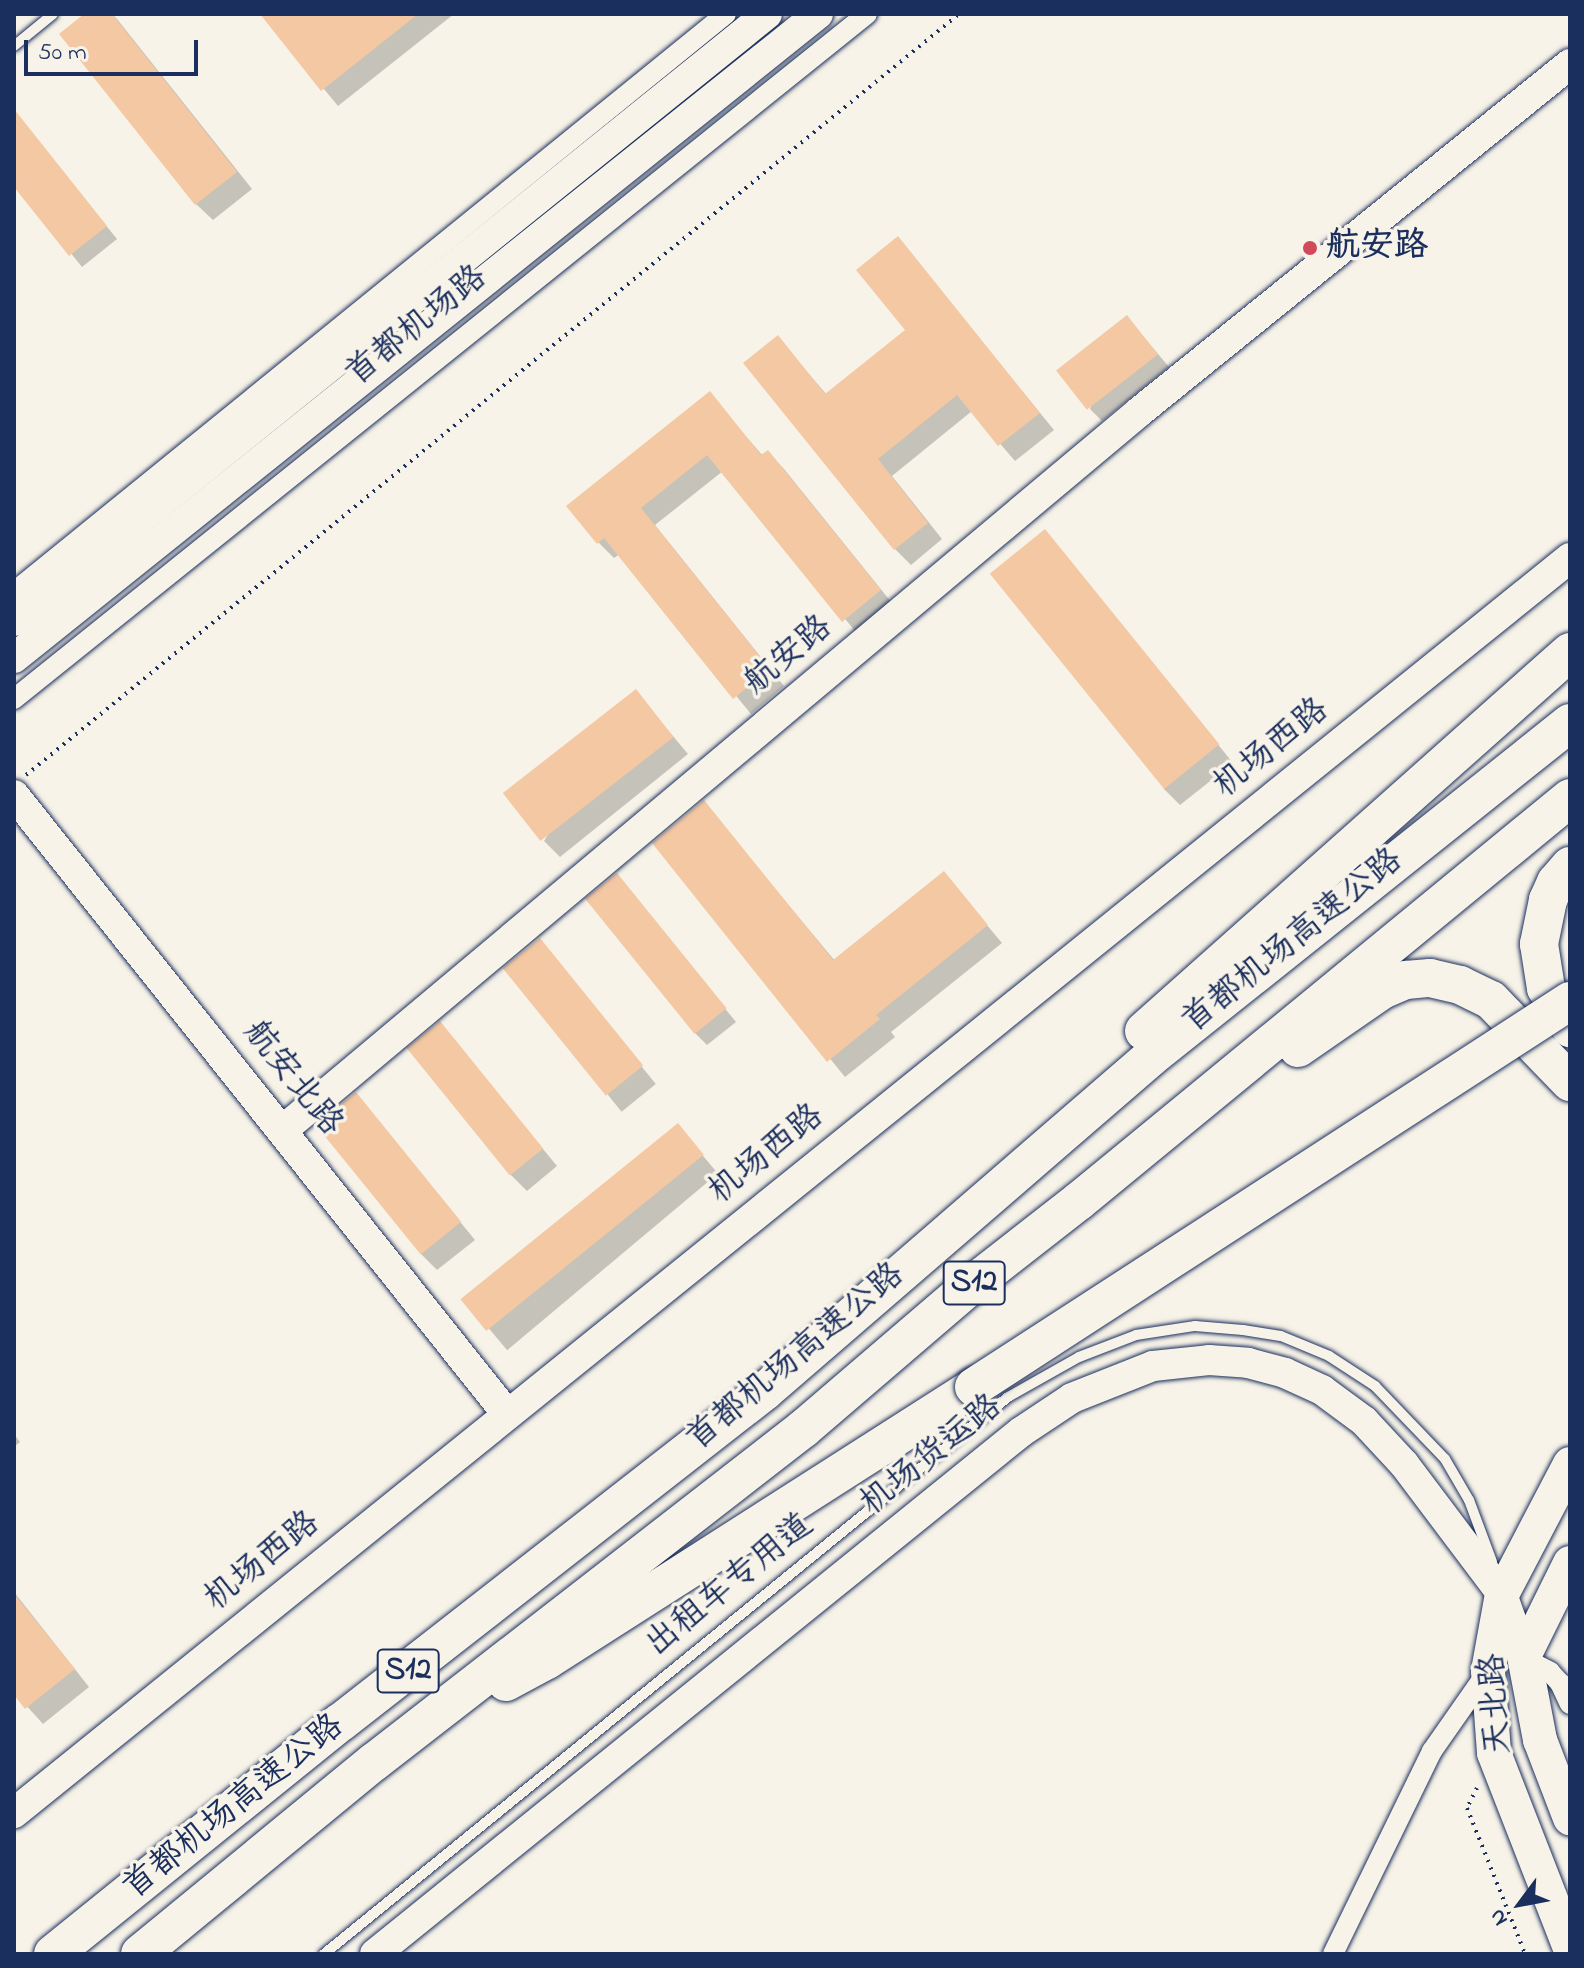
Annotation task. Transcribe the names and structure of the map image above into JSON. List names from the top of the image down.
{
  "streets": {
    "highway": ["首都机场高速公路", "S12"],
    "main road": ["天北路"],
    "street": [
      "首都机场路",
      "航安路",
      "机场西路",
      "航安北路",
      "机场货运路"
    ],
    "lane": ["出租车专用道"]
  },
  "crossings": [
    ["航安路", "航安北路"],
    ["机场西路", "航安北路"],
    ["机场货运路", "出租车专用道"],
    ["机场货运路", "天北路"],
    ["出租车专用道", "天北路"]
  ],
  "places": ["航安路"],
  "scale_bar": "50 m",
  "north": "bottom left"
}
